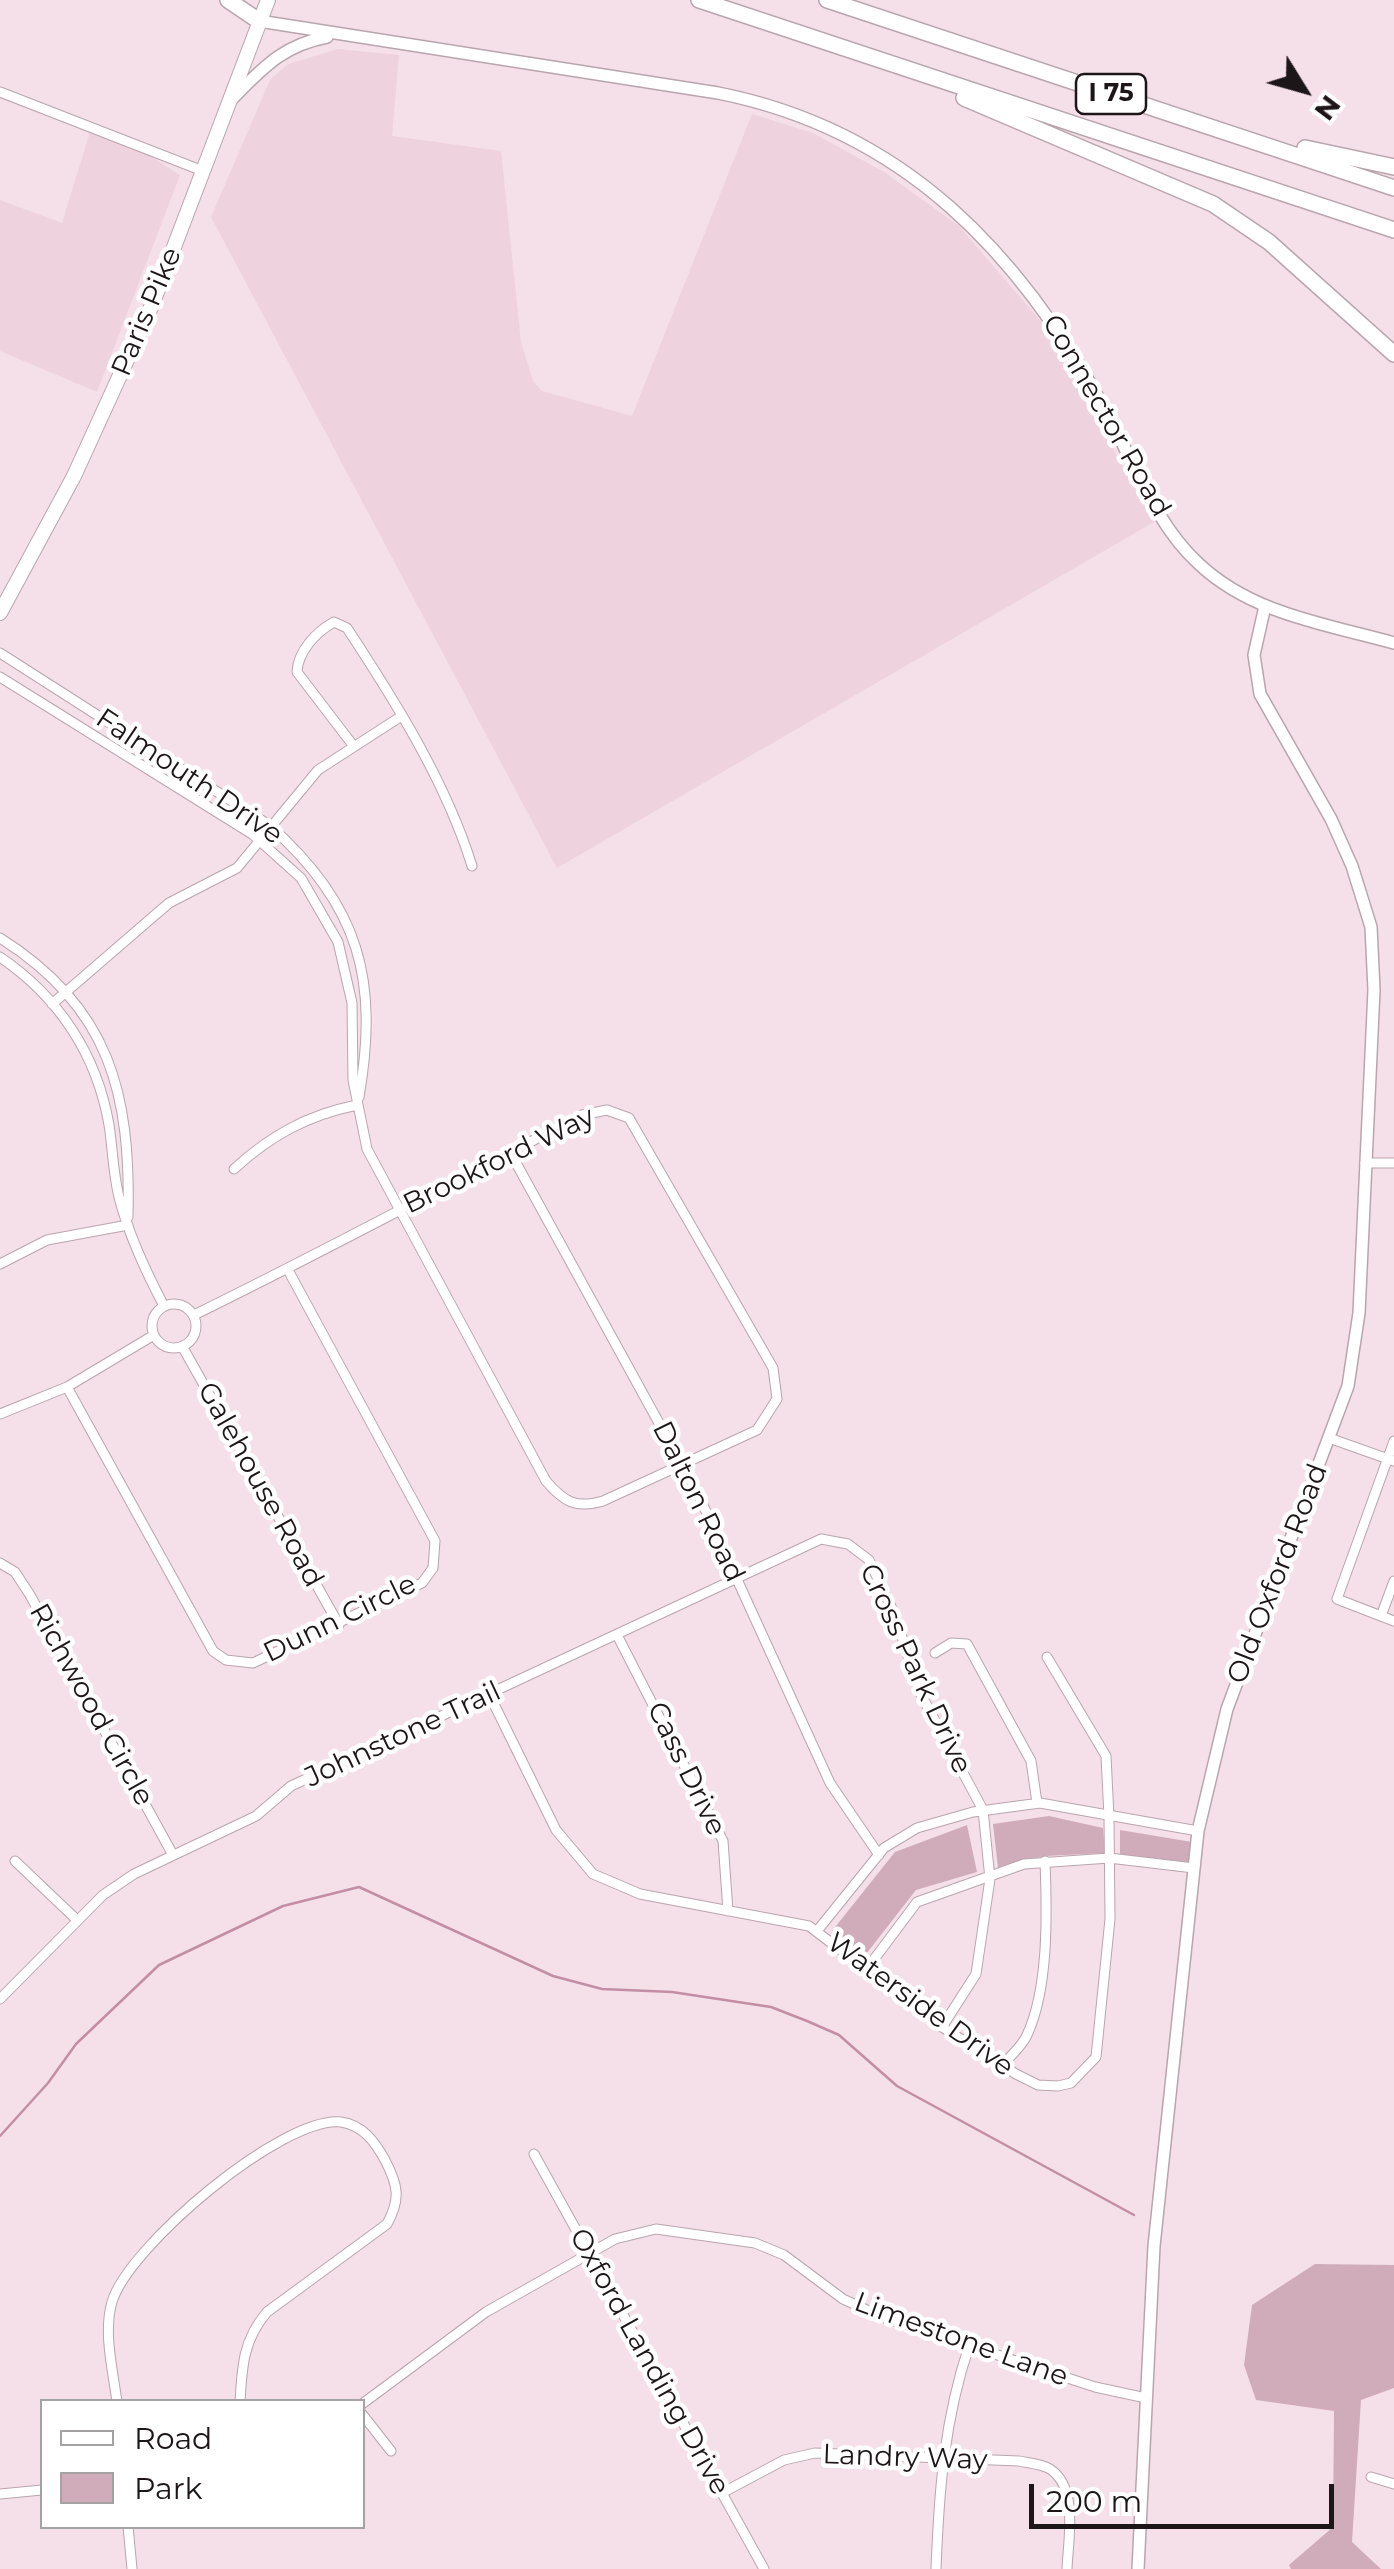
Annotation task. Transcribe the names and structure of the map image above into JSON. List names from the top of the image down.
{
  "streets": {
    "highway": ["I 75"],
    "main road": ["Paris Pike"],
    "street": [
      "Connector Road",
      "Falmouth Drive",
      "Brookford Way",
      "Galehouse Road",
      "Dalton Road",
      "Old Oxford Road",
      "Dunn Circle",
      "Cross Park Drive",
      "Richwood Circle",
      "Johnstone Trail",
      "Cass Drive",
      "Waterside Drive",
      "Limestone Lane",
      "Oxford Landing Drive",
      "Landry Way"
    ]
  },
  "crossings": [
    ["Paris Pike", "Connector Road"],
    ["Connector Road", "Old Oxford Road"],
    ["Falmouth Drive", "Brookford Way"],
    ["Falmouth Drive", "Dalton Road"],
    ["Brookford Way", "Galehouse Road"],
    ["Brookford Way", "Dalton Road"],
    ["Brookford Way", "Dunn Circle"],
    ["Galehouse Road", "Dunn Circle"],
    ["Dalton Road", "Cross Park Drive"],
    ["Dalton Road", "Johnstone Trail"],
    ["Old Oxford Road", "Limestone Lane"],
    ["Cross Park Drive", "Johnstone Trail"],
    ["Cross Park Drive", "Waterside Drive"],
    ["Richwood Circle", "Johnstone Trail"],
    ["Johnstone Trail", "Cass Drive"],
    ["Johnstone Trail", "Waterside Drive"],
    ["Cass Drive", "Waterside Drive"],
    ["Limestone Lane", "Oxford Landing Drive"],
    ["Oxford Landing Drive", "Landry Way"]
  ],
  "legend": ["Road", "Park"],
  "scale_bar": "200 m",
  "north": "bottom right"
}
